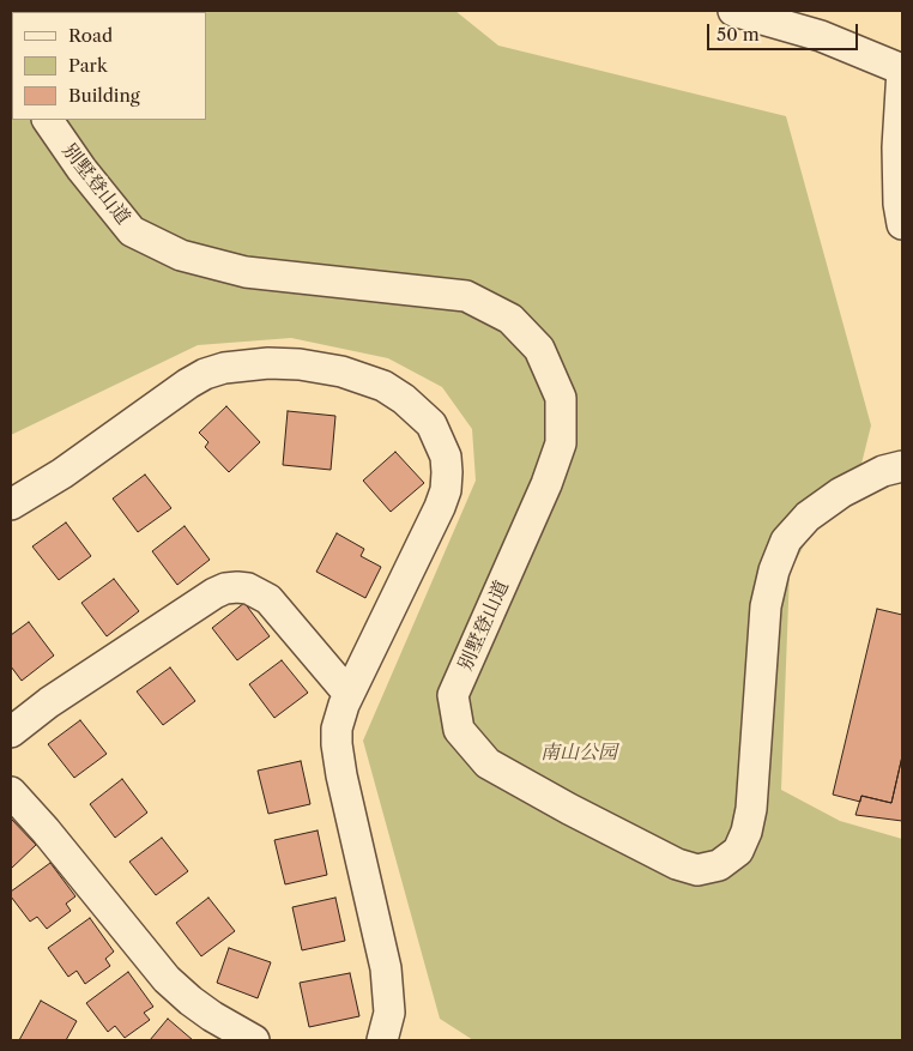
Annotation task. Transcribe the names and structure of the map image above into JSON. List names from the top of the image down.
{
  "streets": {
    "street": ["别墅登山道"]
  },
  "parks": ["南山公园"],
  "legend": ["Road", "Park", "Building"],
  "scale_bar": "50 m"
}
